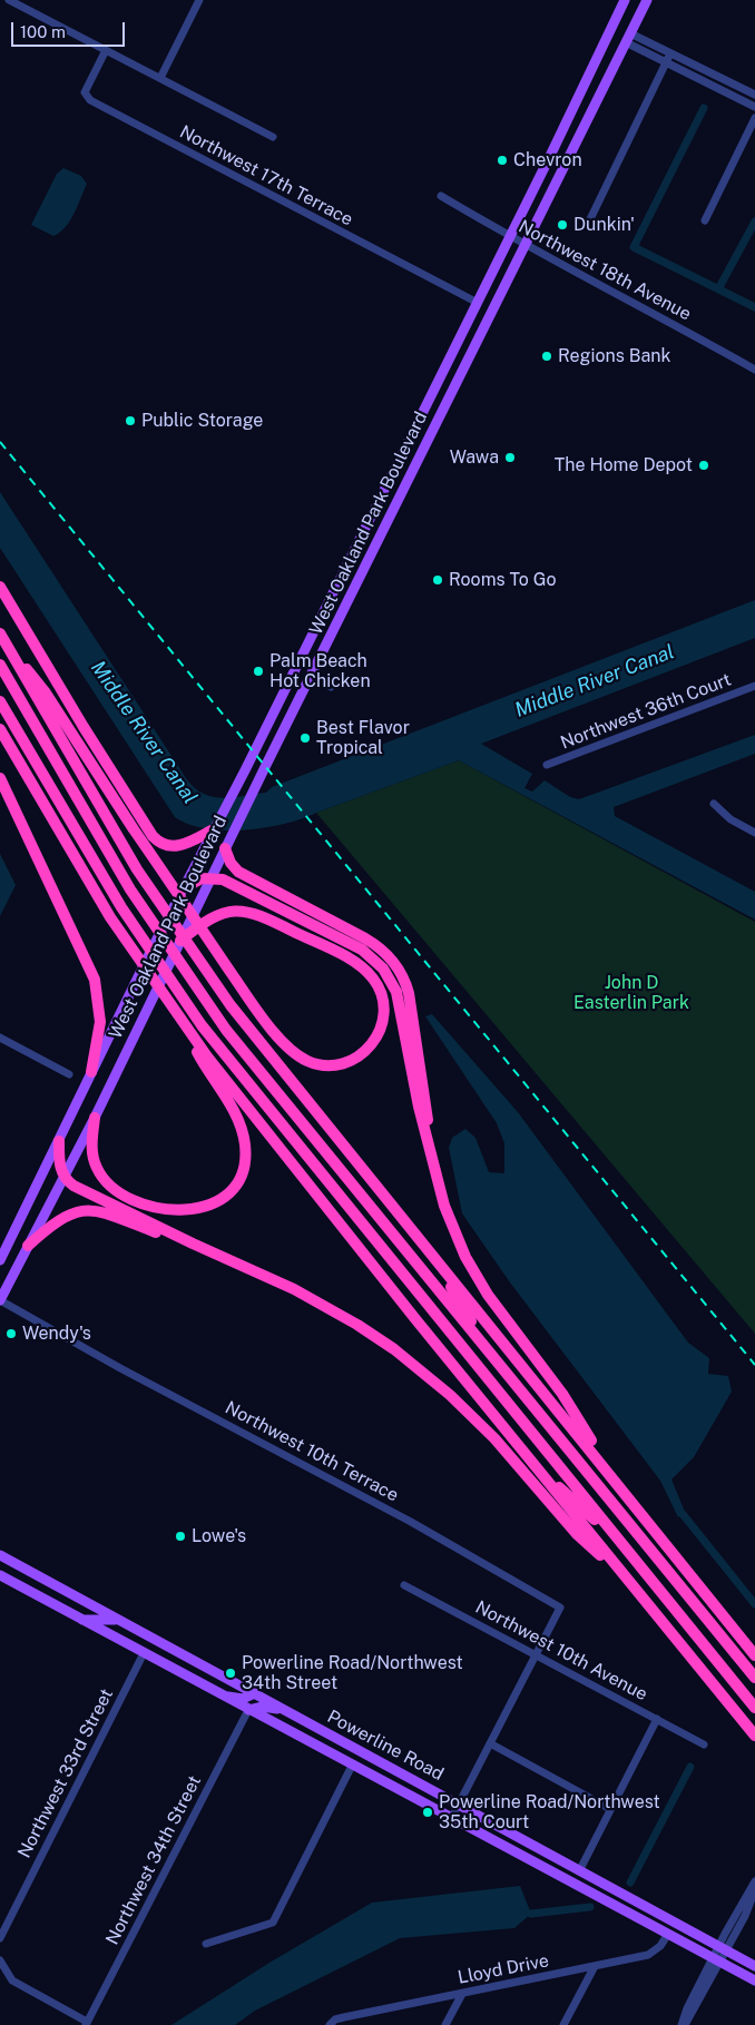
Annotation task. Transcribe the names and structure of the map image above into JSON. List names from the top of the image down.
{
  "streets": {
    "main road": ["West Oakland Park Boulevard", "Powerline Road"],
    "street": [
      "Northwest 17th Terrace",
      "Northwest 18th Avenue",
      "Northwest 36th Court",
      "Northwest 10th Terrace",
      "Northwest 10th Avenue",
      "Northwest 33rd Street",
      "Northwest 34th Street",
      "Lloyd Drive"
    ]
  },
  "crossings": [
    ["Northwest 17th Terrace", "West Oakland Park Boulevard"],
    ["Northwest 18th Avenue", "West Oakland Park Boulevard"],
    ["West Oakland Park Boulevard", "Northwest 10th Terrace"],
    ["Northwest 10th Terrace", "Northwest 10th Avenue"],
    ["Powerline Road", "Northwest 33rd Street"],
    ["Powerline Road", "Northwest 34th Street"],
    ["Powerline Road", "Lloyd Drive"]
  ],
  "water": ["Middle River Canal"],
  "parks": ["John D Easterlin Park"],
  "places": [
    "Chevron",
    "Dunkin'",
    "Regions Bank",
    "Public Storage",
    "Wawa",
    "The Home Depot",
    "Rooms To Go",
    "Palm Beach Hot Chicken",
    "Best Flavor Tropical",
    "Wendy's",
    "Lowe's",
    "Powerline Road/Northwest 34th Street",
    "Powerline Road/Northwest 35th Court"
  ],
  "scale_bar": "100 m"
}
